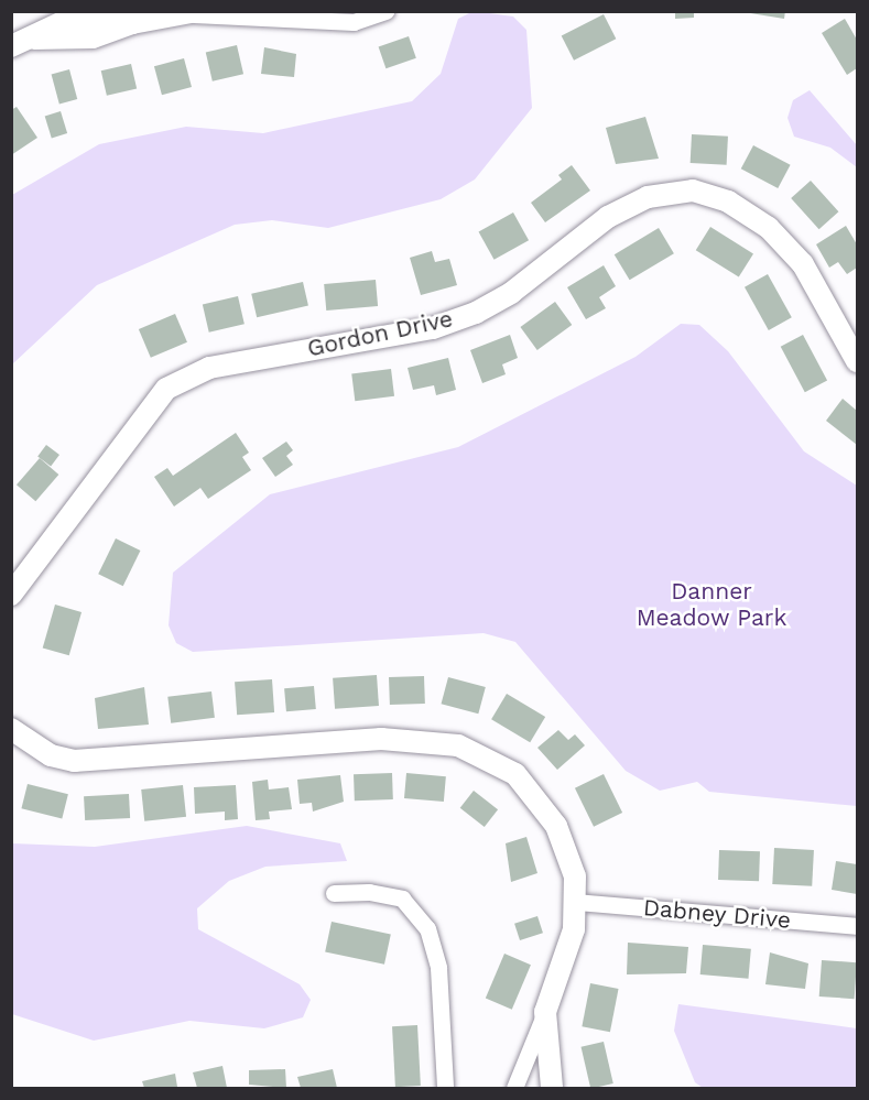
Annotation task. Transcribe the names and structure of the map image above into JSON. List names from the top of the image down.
{
  "streets": {
    "street": ["Gordon Drive", "Dabney Drive"]
  },
  "parks": ["Danner Meadow Park"]
}
